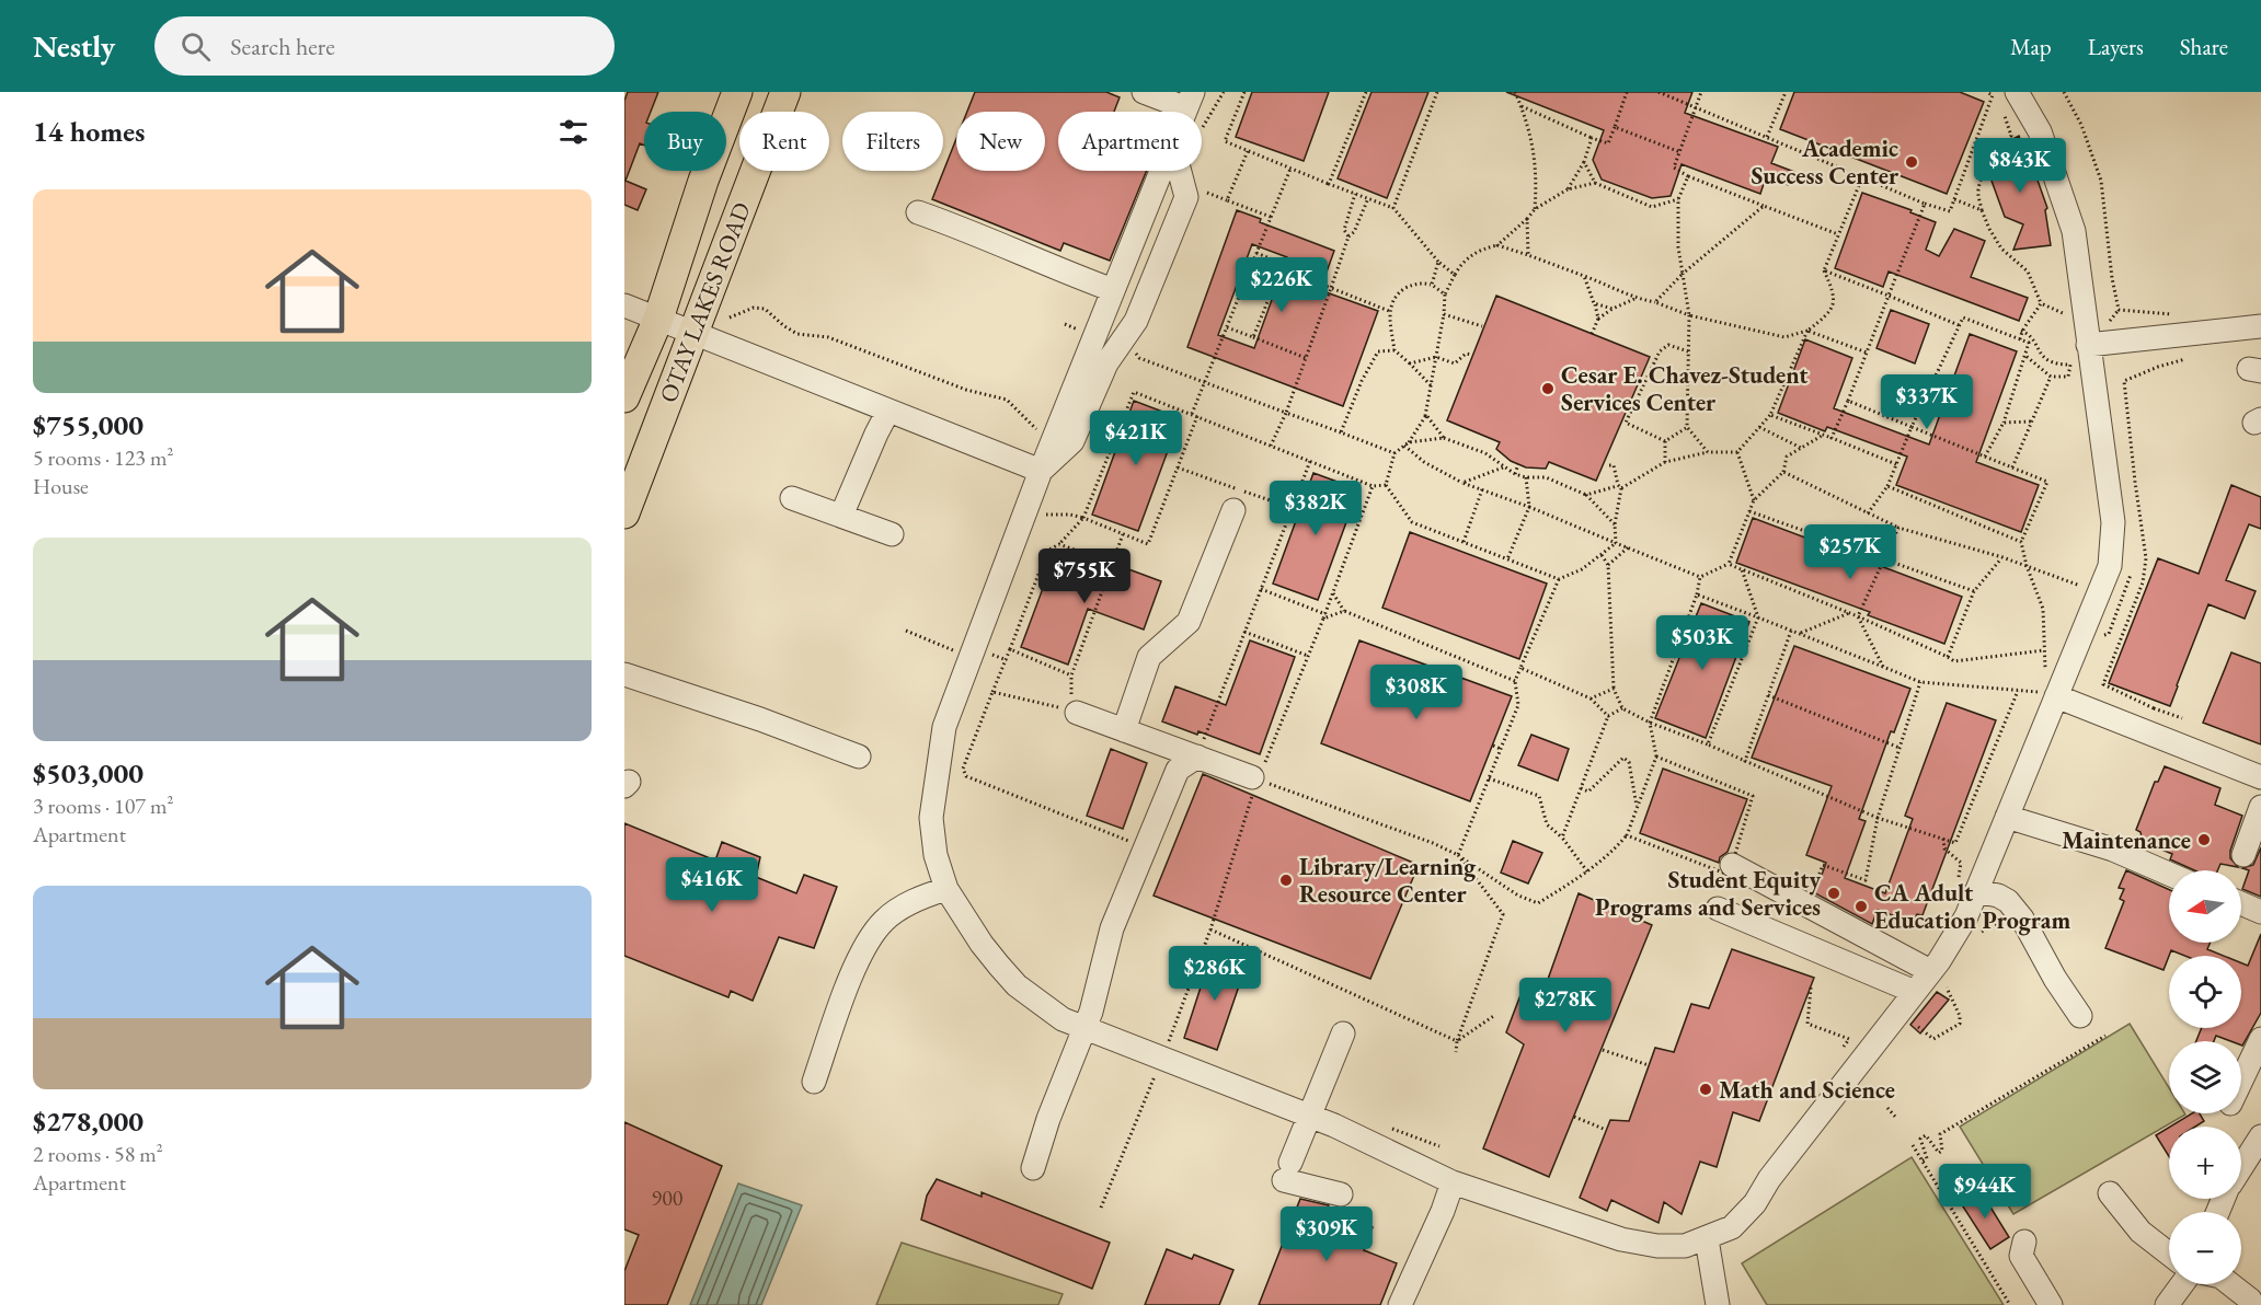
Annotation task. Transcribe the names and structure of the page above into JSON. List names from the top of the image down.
{
  "streets": {
    "main road": ["OTAY LAKES ROAD"]
  },
  "places": [
    "Academic Success Center",
    "Cesar E. Chavez-Student Services Center",
    "Maintenance",
    "Library/Learning Resource Center",
    "Student Equity Programs and Services",
    "CA Adult Education Program",
    "Math and Science"
  ],
  "house_numbers": ["900"],
  "north": "left",
  "page": {
    "header": "Nestly",
    "search": "Search here",
    "nav": ["Map", "Layers", "Share"],
    "heading": "14 homes",
    "chip": [
      "Buy",
      "Rent",
      "Filters",
      "New",
      "Apartment"
    ],
    "price": [
      "$843K",
      "$226K",
      "$337K",
      "$421K",
      "$382K",
      "$257K",
      "$755K",
      "$503K",
      "$308K",
      "$416K",
      "$286K",
      "$278K",
      "$944K",
      "$309K"
    ],
    "list": [
      {
        "name": "$755,000",
        "note": "5 rooms · 123 m² · House"
      },
      {
        "name": "$503,000",
        "note": "3 rooms · 107 m² · Apartment"
      },
      {
        "name": "$278,000",
        "note": "2 rooms · 58 m² · Apartment"
      }
    ],
    "map_buttons": ["+", "−"]
  }
}
